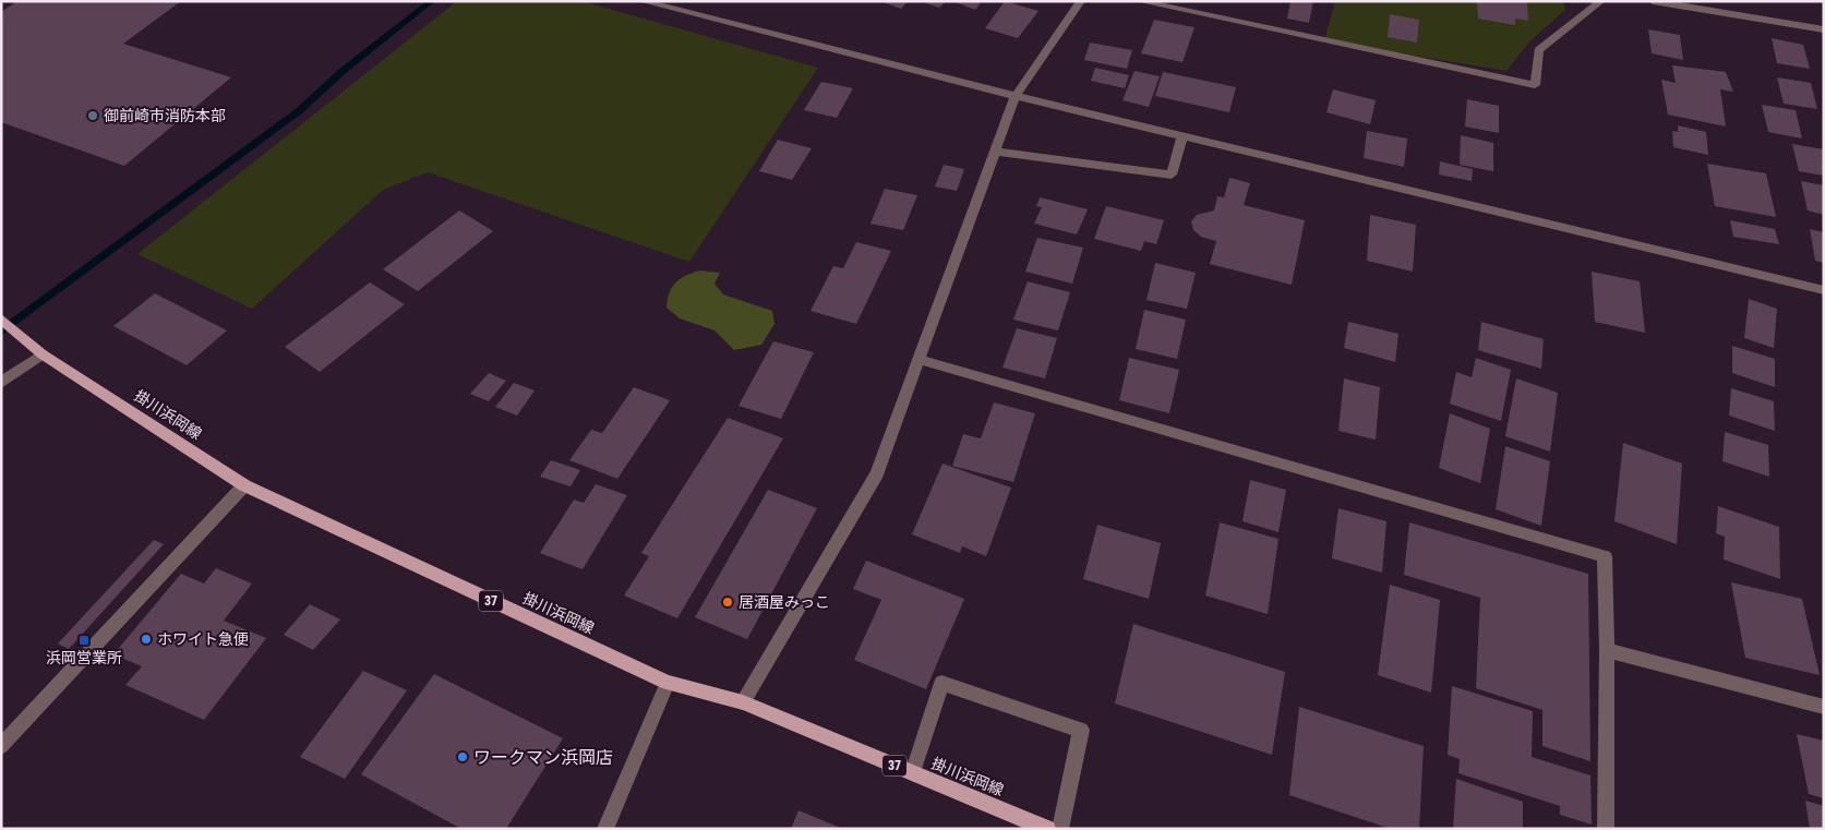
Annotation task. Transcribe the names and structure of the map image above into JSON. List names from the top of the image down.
{
  "streets": {
    "main road": ["掛川浜岡線", "37"]
  },
  "places": {
    "other": [
      "御前崎市消防本部",
      "居酒屋みっこ",
      "ホワイト急便",
      "ワークマン浜岡店"
    ],
    "transit": ["浜岡営業所"]
  }
}
